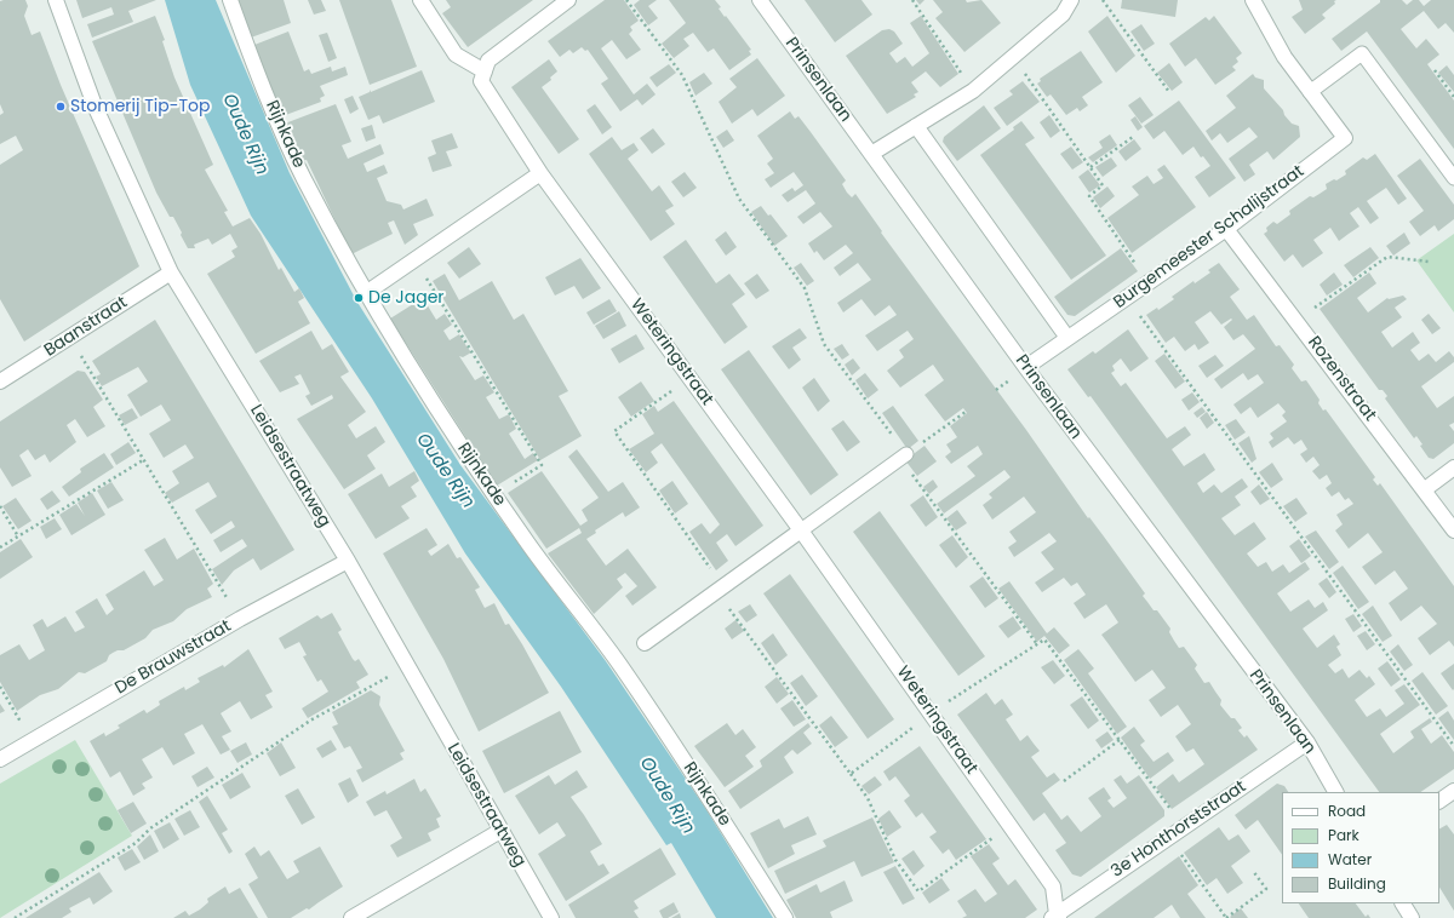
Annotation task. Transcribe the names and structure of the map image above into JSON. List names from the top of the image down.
{
  "streets": {
    "street": [
      "Prinsenlaan",
      "Rijnkade",
      "Burgemeester Schalijstraat",
      "Baanstraat",
      "Weteringstraat",
      "Rozenstraat",
      "Leidsestraatweg",
      "De Brauwstraat",
      "3e Honthorststraat"
    ]
  },
  "crossings": [
    ["Prinsenlaan", "Burgemeester Schalijstraat"],
    ["Prinsenlaan", "3e Honthorststraat"],
    ["Burgemeester Schalijstraat", "Rozenstraat"],
    ["Baanstraat", "Leidsestraatweg"],
    ["Weteringstraat", "3e Honthorststraat"],
    ["Leidsestraatweg", "De Brauwstraat"]
  ],
  "water": ["Oude Rijn"],
  "places": ["Stomerij Tip-Top", "De Jager"],
  "legend": [
    "Road",
    "Park",
    "Water",
    "Building"
  ]
}
